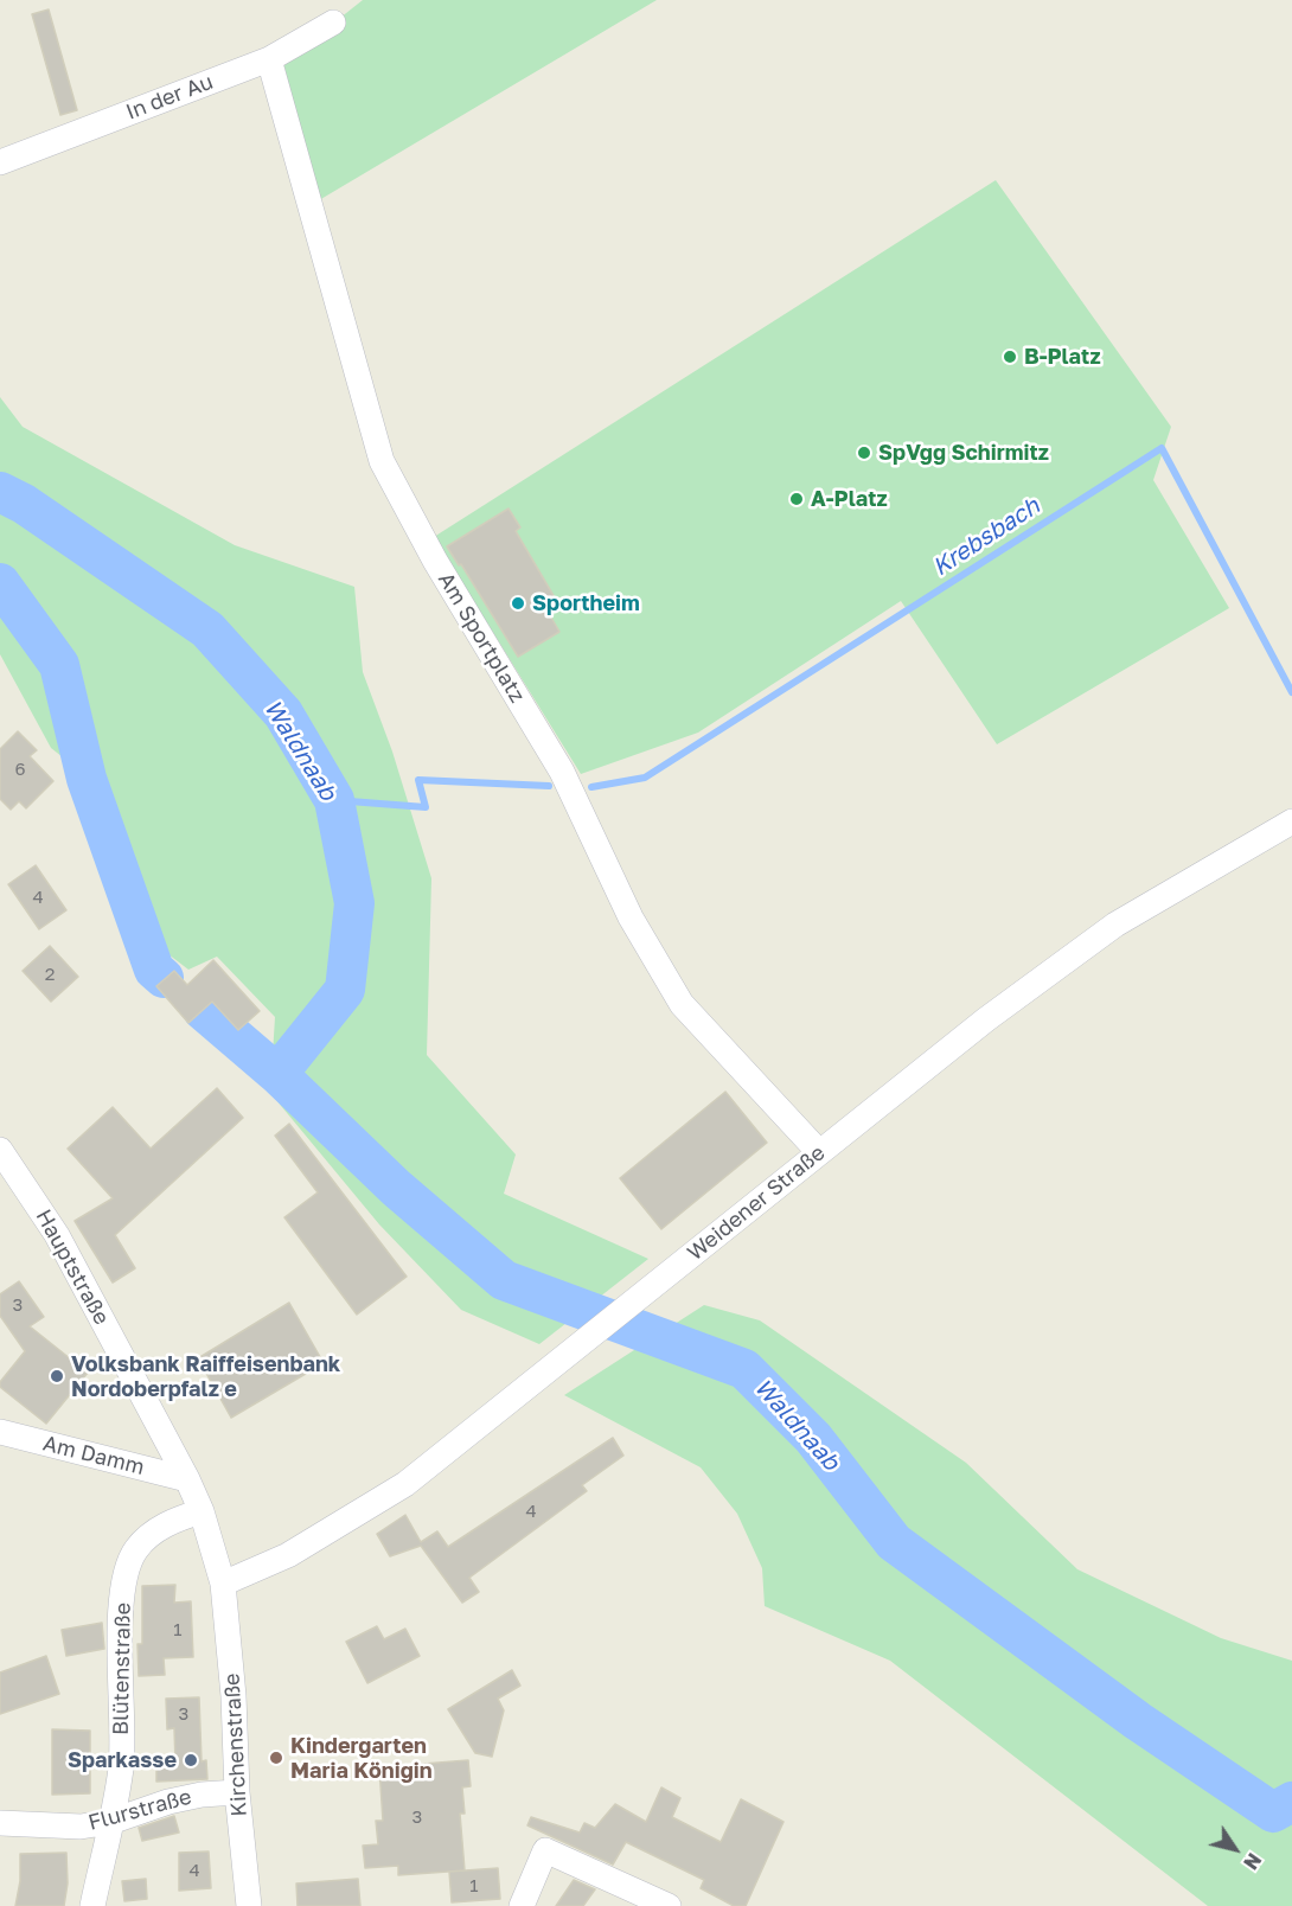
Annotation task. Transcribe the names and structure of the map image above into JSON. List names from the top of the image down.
{
  "streets": {
    "street": [
      "In der Au",
      "Am Sportplatz",
      "Weidener Straße",
      "Hauptstraße",
      "Am Damm",
      "Blütenstraße",
      "Kirchenstraße",
      "Flurstraße"
    ]
  },
  "crossings": [
    ["In der Au", "Am Sportplatz"],
    ["Am Sportplatz", "Weidener Straße"],
    ["Weidener Straße", "Hauptstraße"],
    ["Weidener Straße", "Kirchenstraße"],
    ["Hauptstraße", "Am Damm"],
    ["Hauptstraße", "Blütenstraße"],
    ["Hauptstraße", "Kirchenstraße"],
    ["Blütenstraße", "Flurstraße"],
    ["Kirchenstraße", "Flurstraße"]
  ],
  "water": ["Krebsbach", "Waldnaab"],
  "places": [
    "B-Platz",
    "SpVgg Schirmitz",
    "A-Platz",
    "Sportheim",
    "Volksbank Raiffeisenbank Nordoberpfalz e",
    "Kindergarten Maria Königin",
    "Sparkasse"
  ],
  "house_numbers": [
    "6",
    "4",
    "2",
    "3",
    "4",
    "1",
    "3",
    "3",
    "4",
    "1"
  ],
  "north": "bottom right"
}
